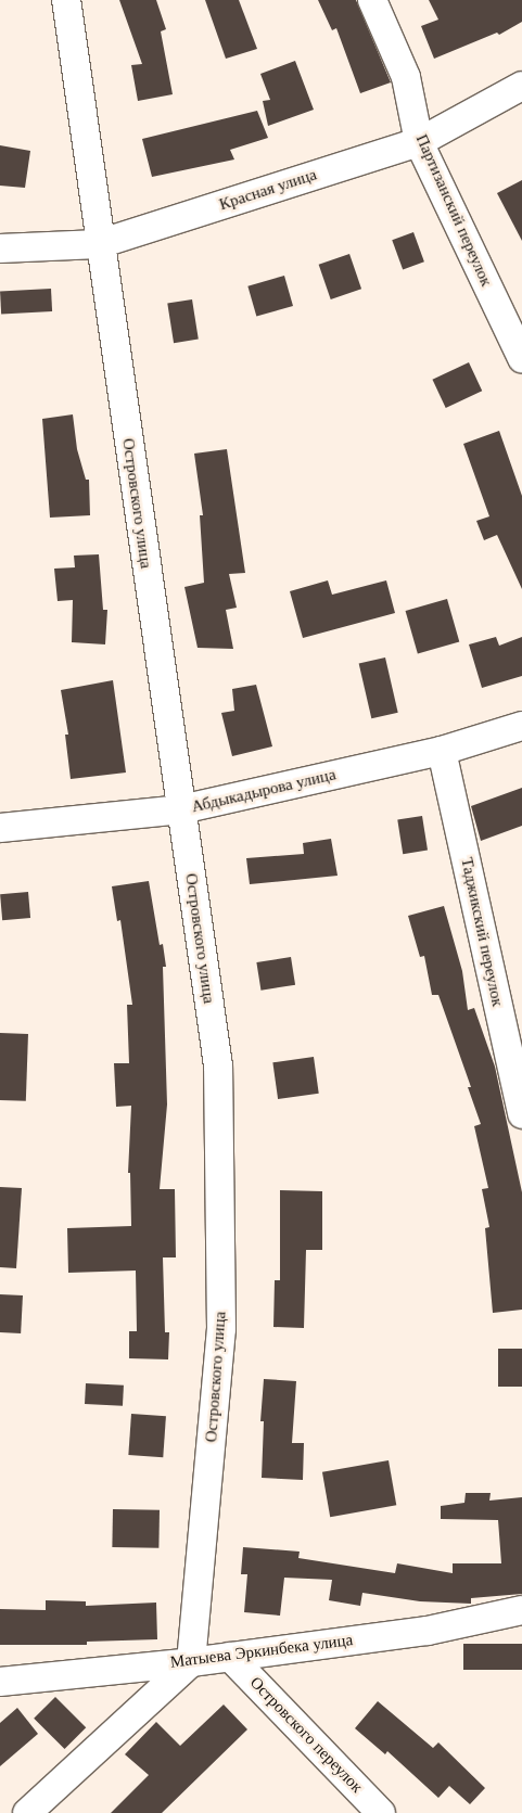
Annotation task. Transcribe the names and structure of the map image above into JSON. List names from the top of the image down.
{
  "streets": {
    "street": [
      "Красная улица",
      "Партизанский переулок",
      "Островского улица",
      "Абдыкадырова улица",
      "Таджикский переулок",
      "Матыева Эркинбека улица",
      "Островского переулок"
    ]
  },
  "crossings": [
    ["Красная улица", "Партизанский переулок"],
    ["Красная улица", "Островского улица"],
    ["Островского улица", "Абдыкадырова улица"],
    ["Островского улица", "Матыева Эркинбека улица"],
    ["Абдыкадырова улица", "Таджикский переулок"],
    ["Матыева Эркинбека улица", "Островского переулок"]
  ]
}
